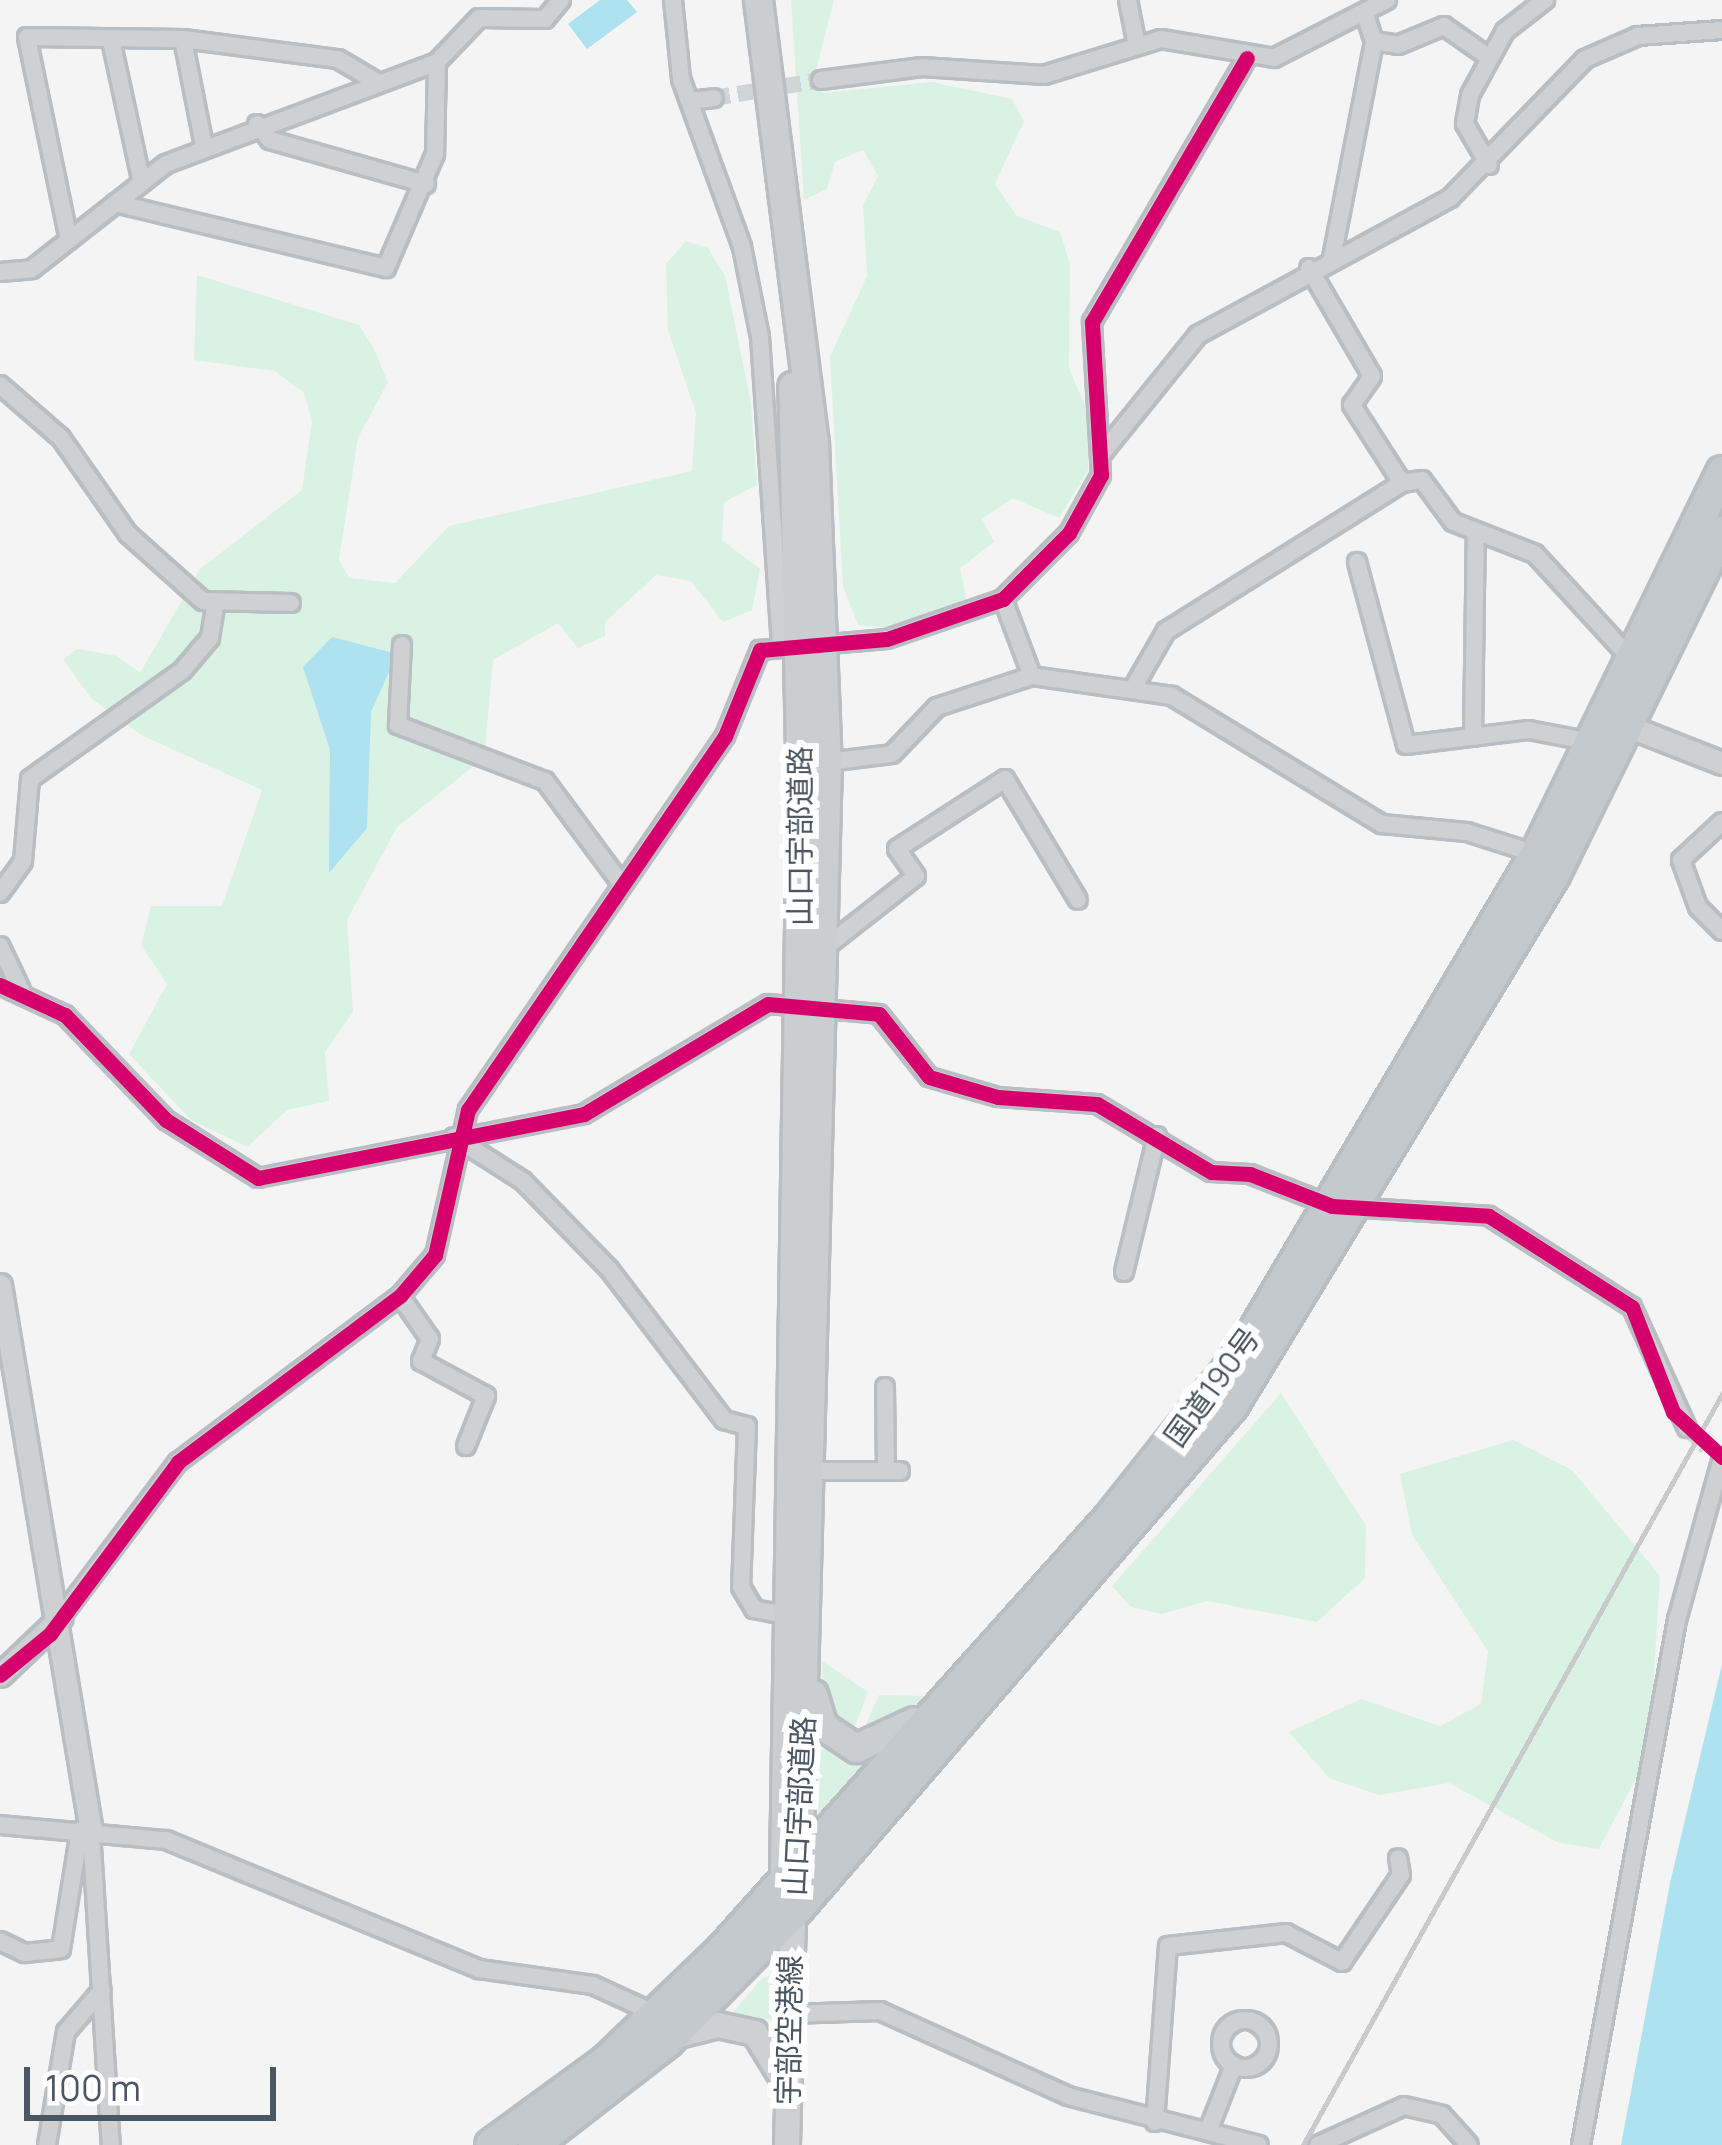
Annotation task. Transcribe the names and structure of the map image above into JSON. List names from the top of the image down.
{
  "streets": {
    "highway": ["国道190号"],
    "main road": ["山口宇部道路", "宇部空港線"]
  },
  "crossings": [
    ["山口宇部道路", "国道190号"],
    ["山口宇部道路", "宇部空港線"],
    ["国道190号", "宇部空港線"]
  ],
  "scale_bar": "100 m"
}
